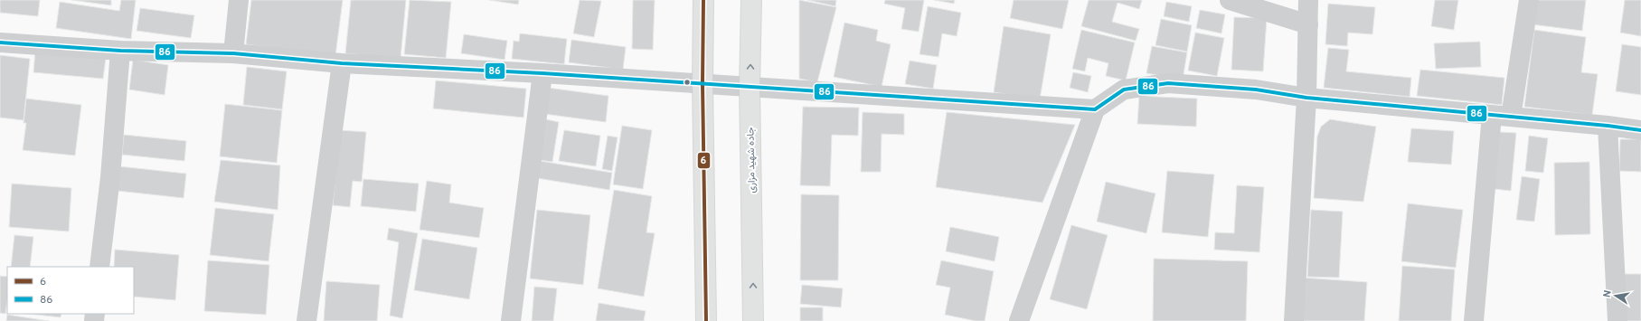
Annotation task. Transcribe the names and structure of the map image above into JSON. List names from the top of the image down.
{
  "streets": {
    "main road": ["جاده شهید مزاری"]
  },
  "lines": ["transit line 6", "transit line 86"],
  "legend": ["6", "86"],
  "north": "left"
}
